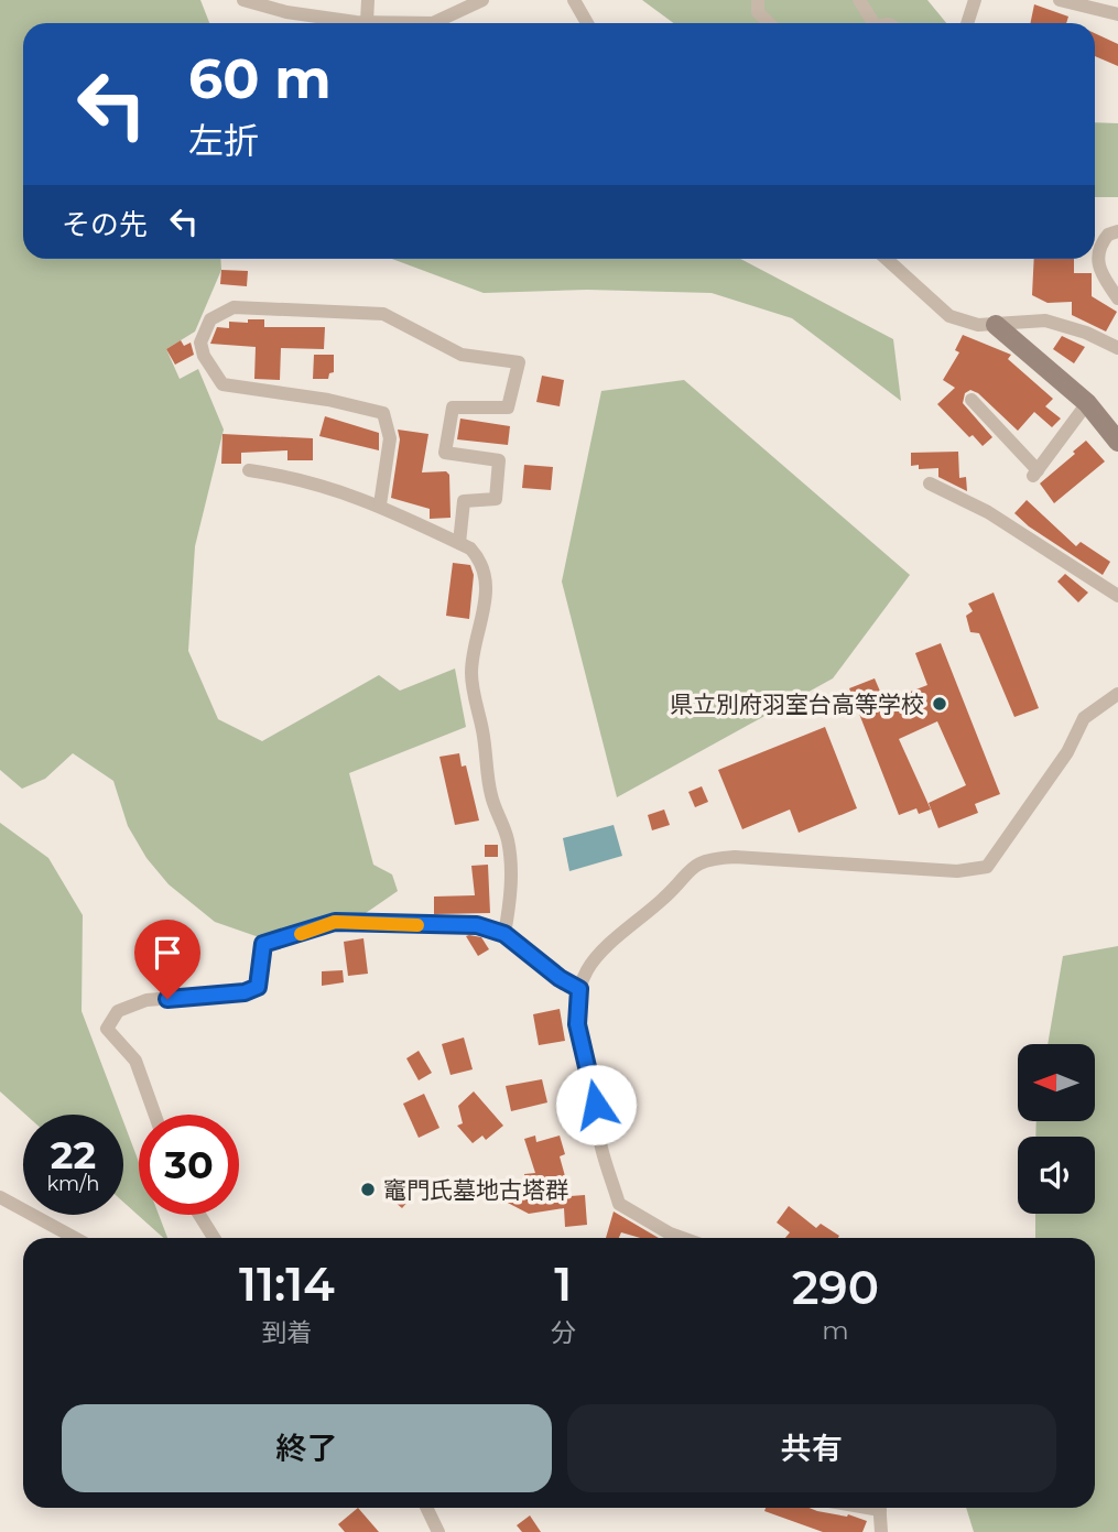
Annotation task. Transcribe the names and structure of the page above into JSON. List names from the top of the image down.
{
  "places": ["県立別府羽室台高等学校", "竈門氏墓地古塔群"],
  "north": "left",
  "page": {
    "turn": ["60 m", "左折"],
    "then": "その先",
    "speed": "22 km/h",
    "limit": "30",
    "eta": [
      "11:14",
      "到着",
      "1",
      "分",
      "290",
      "m"
    ],
    "buttons": ["終了", "共有"]
  }
}
